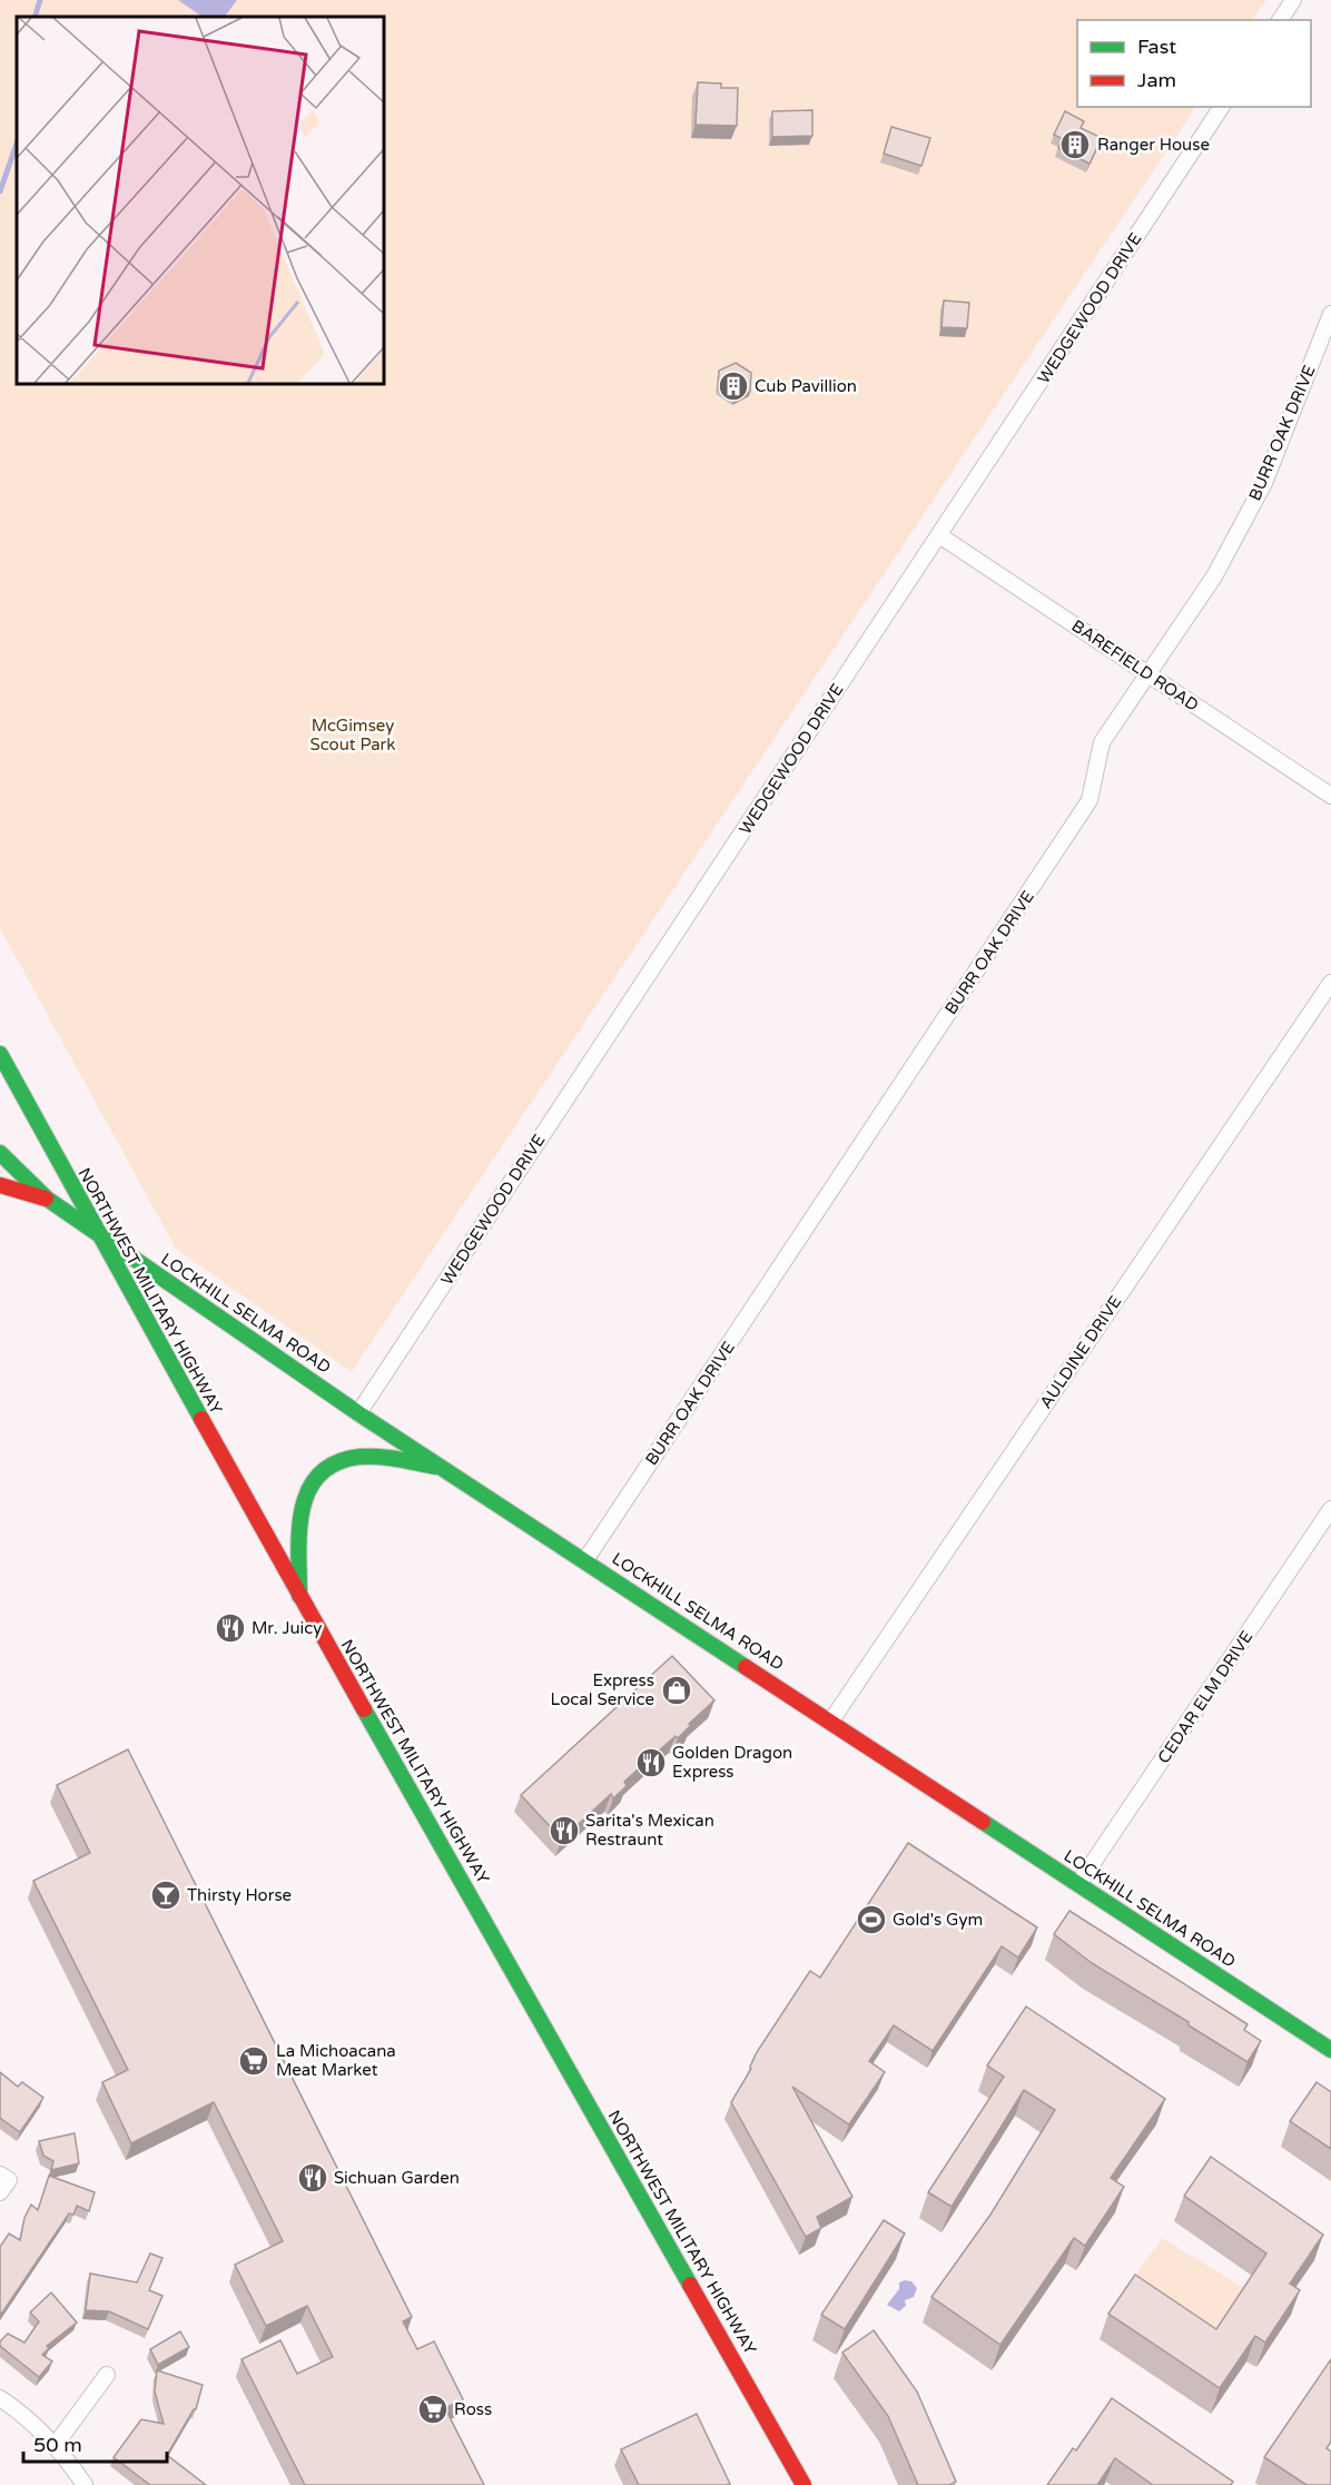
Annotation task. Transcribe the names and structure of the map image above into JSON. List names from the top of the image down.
{
  "streets": {
    "main road": ["NORTHWEST MILITARY HIGHWAY", "LOCKHILL SELMA ROAD"],
    "street": [
      "WEDGEWOOD DRIVE",
      "BURR OAK DRIVE",
      "BAREFIELD ROAD",
      "AULDINE DRIVE",
      "CEDAR ELM DRIVE"
    ]
  },
  "crossings": [
    ["WEDGEWOOD DRIVE", "BAREFIELD ROAD"],
    ["WEDGEWOOD DRIVE", "LOCKHILL SELMA ROAD"],
    ["BURR OAK DRIVE", "BAREFIELD ROAD"],
    ["BURR OAK DRIVE", "LOCKHILL SELMA ROAD"],
    ["NORTHWEST MILITARY HIGHWAY", "LOCKHILL SELMA ROAD"],
    ["LOCKHILL SELMA ROAD", "AULDINE DRIVE"],
    ["LOCKHILL SELMA ROAD", "CEDAR ELM DRIVE"]
  ],
  "parks": ["McGimsey Scout Park"],
  "places": {
    "building": ["Ranger House", "Cub Pavillion"],
    "restaurant": [
      "Mr. Juicy",
      "Golden Dragon Express",
      "Sarita's Mexican Restraunt",
      "Sichuan Garden"
    ],
    "shop": ["Express Local Service"],
    "bar": ["Thirsty Horse"],
    "sports": ["Gold's Gym"],
    "supermarket": ["La Michoacana Meat Market", "Ross"]
  },
  "legend": ["Fast", "Jam"],
  "scale_bar": "50 m"
}
